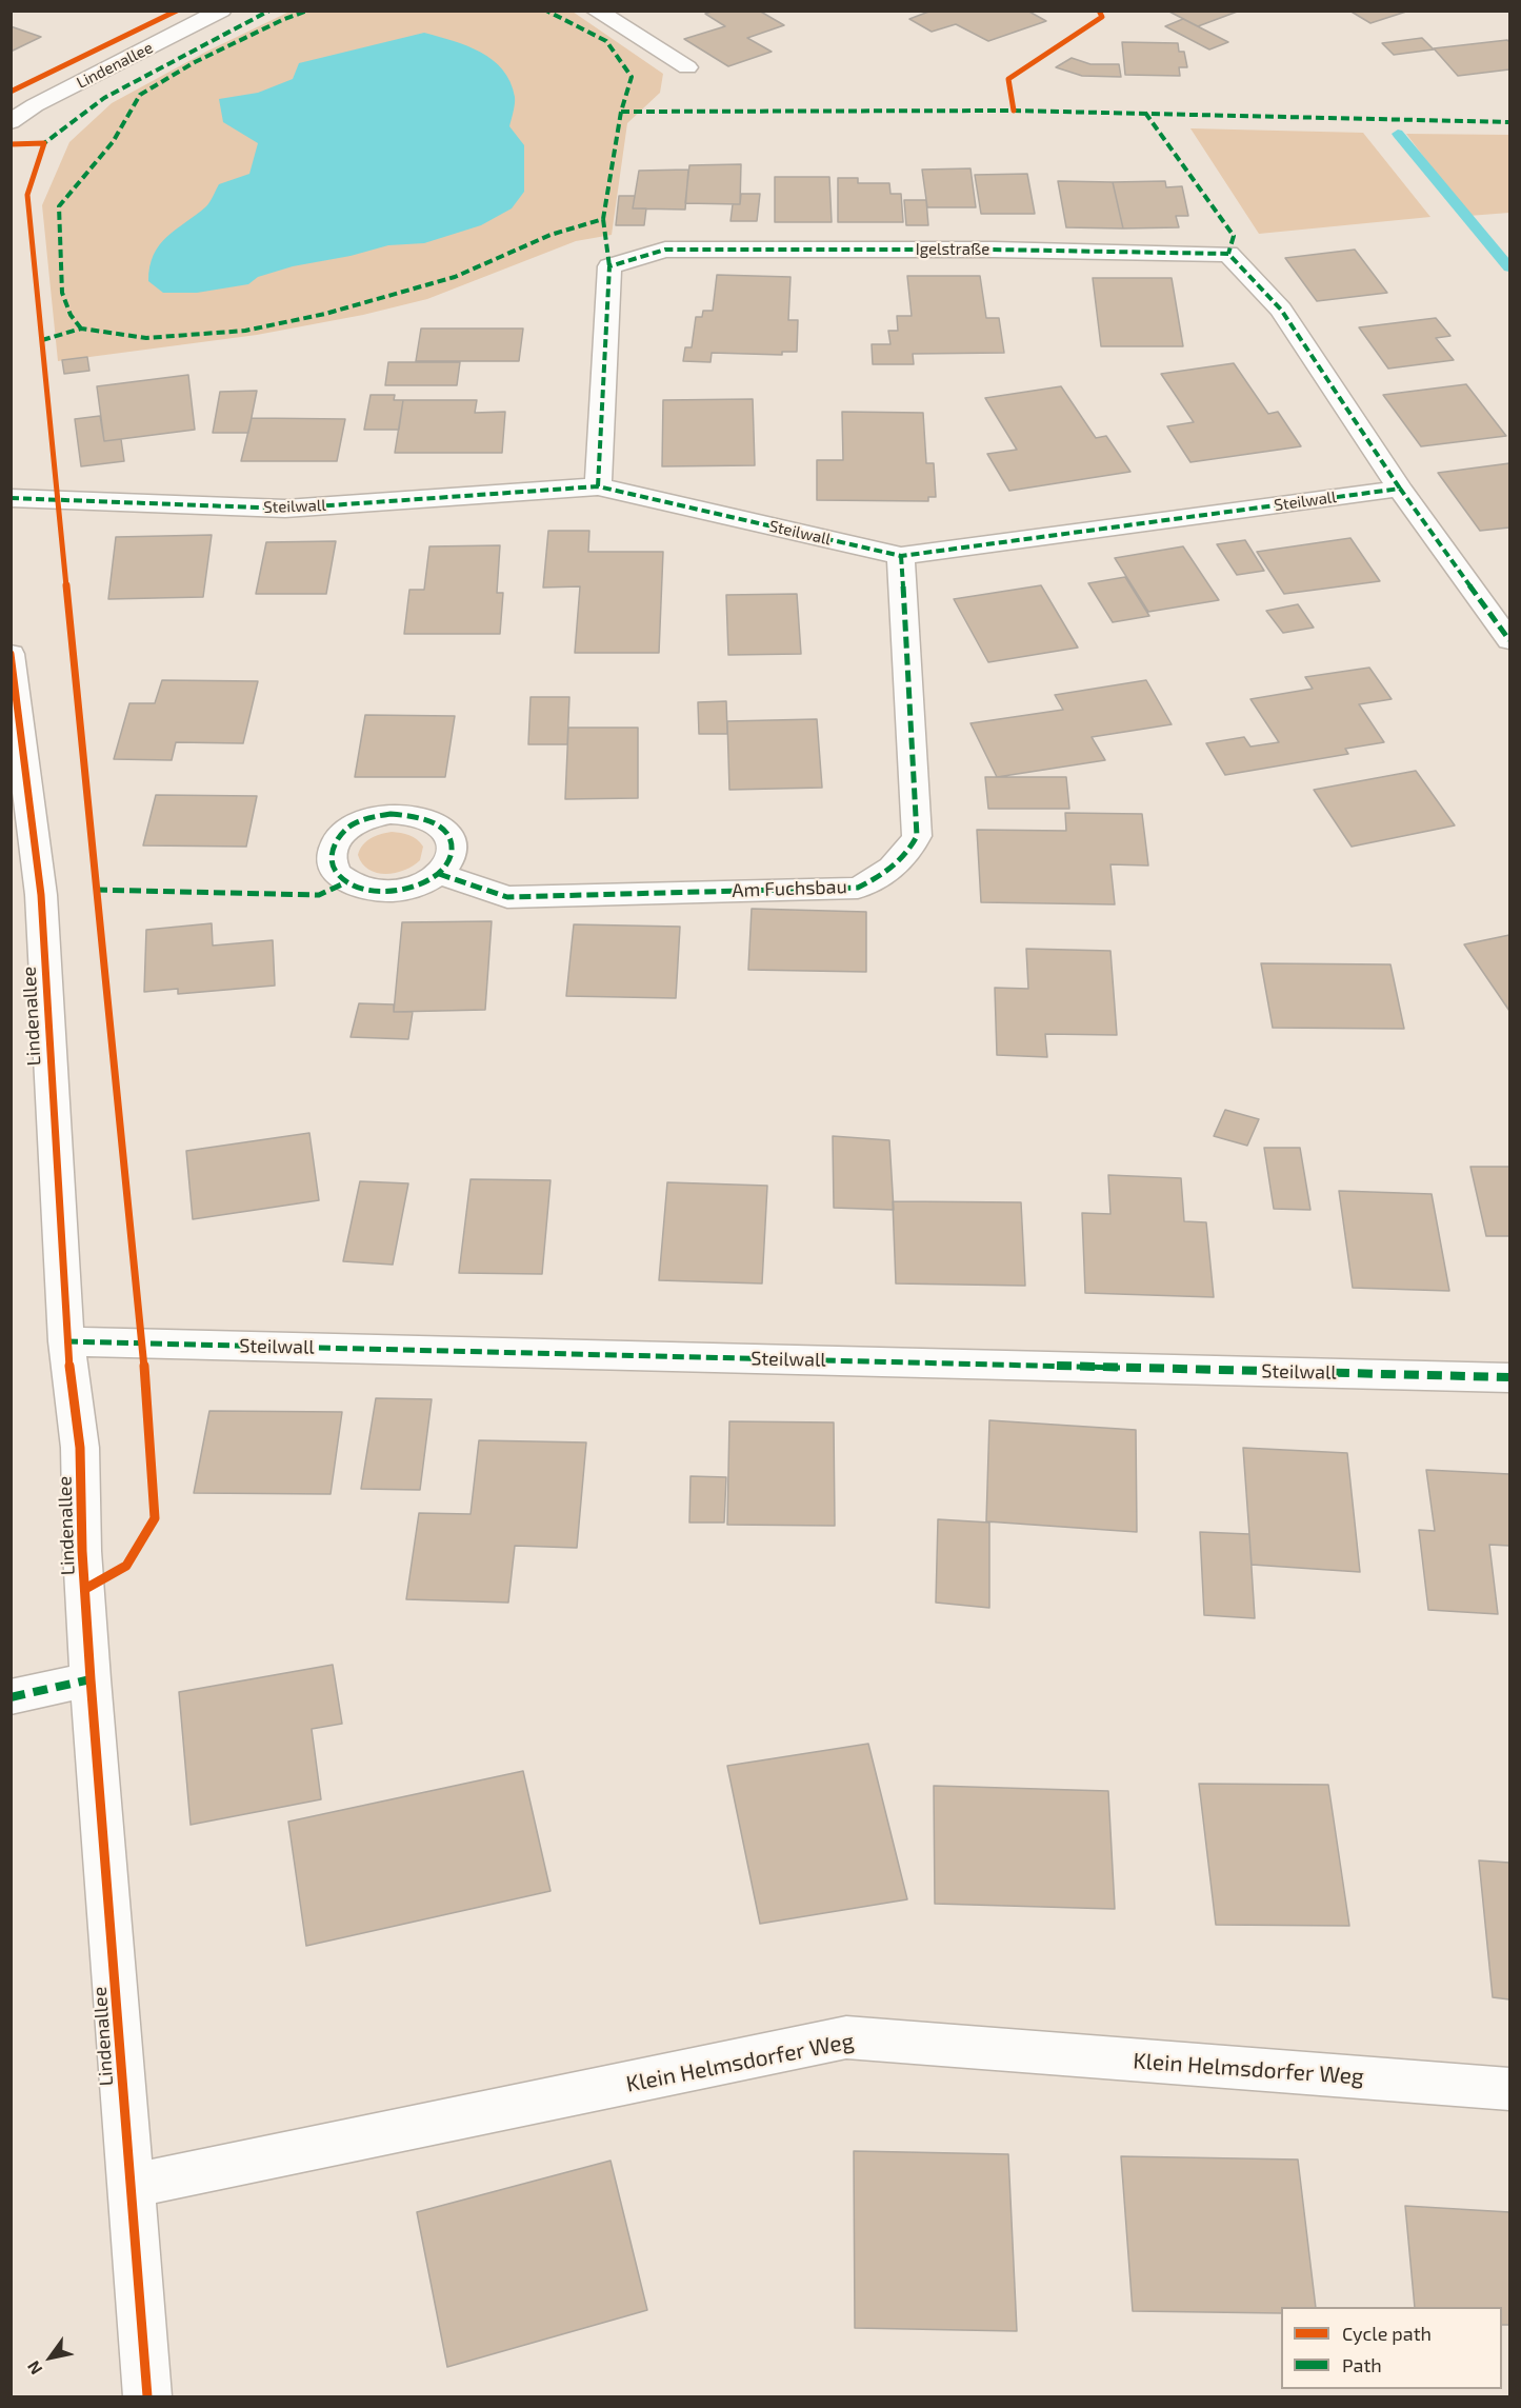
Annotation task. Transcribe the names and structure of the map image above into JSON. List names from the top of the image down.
{
  "streets": {
    "street": [
      "Lindenallee",
      "Igelstraße",
      "Steilwall",
      "Am Fuchsbau",
      "Klein Helmsdorfer Weg"
    ]
  },
  "crossings": [
    ["Lindenallee", "Steilwall"],
    ["Lindenallee", "Klein Helmsdorfer Weg"],
    ["Igelstraße", "Steilwall"],
    ["Steilwall", "Am Fuchsbau"]
  ],
  "legend": ["Cycle path", "Path"],
  "north": "bottom left"
}
